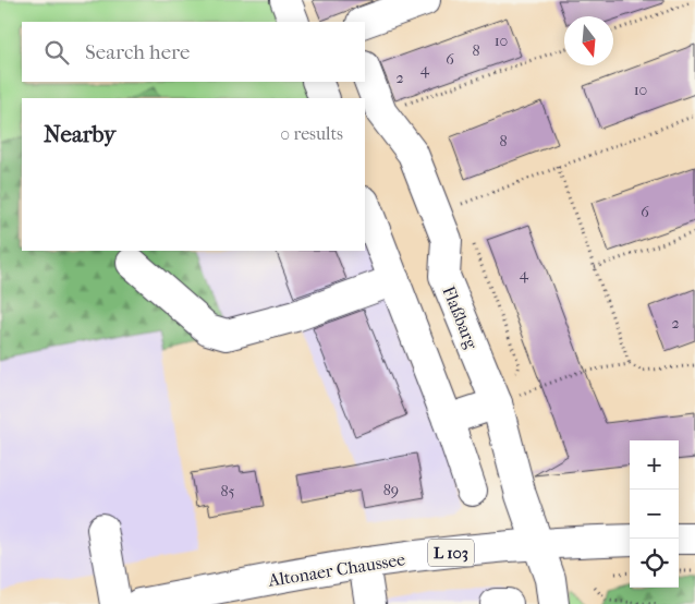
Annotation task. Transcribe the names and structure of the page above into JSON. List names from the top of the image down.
{
  "streets": {
    "street": ["Flaßbarg", "L 103", "Altonaer Chaussee"]
  },
  "crossings": [
    ["Flaßbarg", "Altonaer Chaussee"]
  ],
  "house_numbers": [
    "10",
    "8",
    "6",
    "4",
    "2",
    "10",
    "8",
    "6",
    "4",
    "2",
    "89",
    "85"
  ],
  "north": "bottom",
  "page": {
    "search": "Search here",
    "heading": ["Nearby", "0 results"],
    "map_buttons": ["+", "−"]
  }
}
